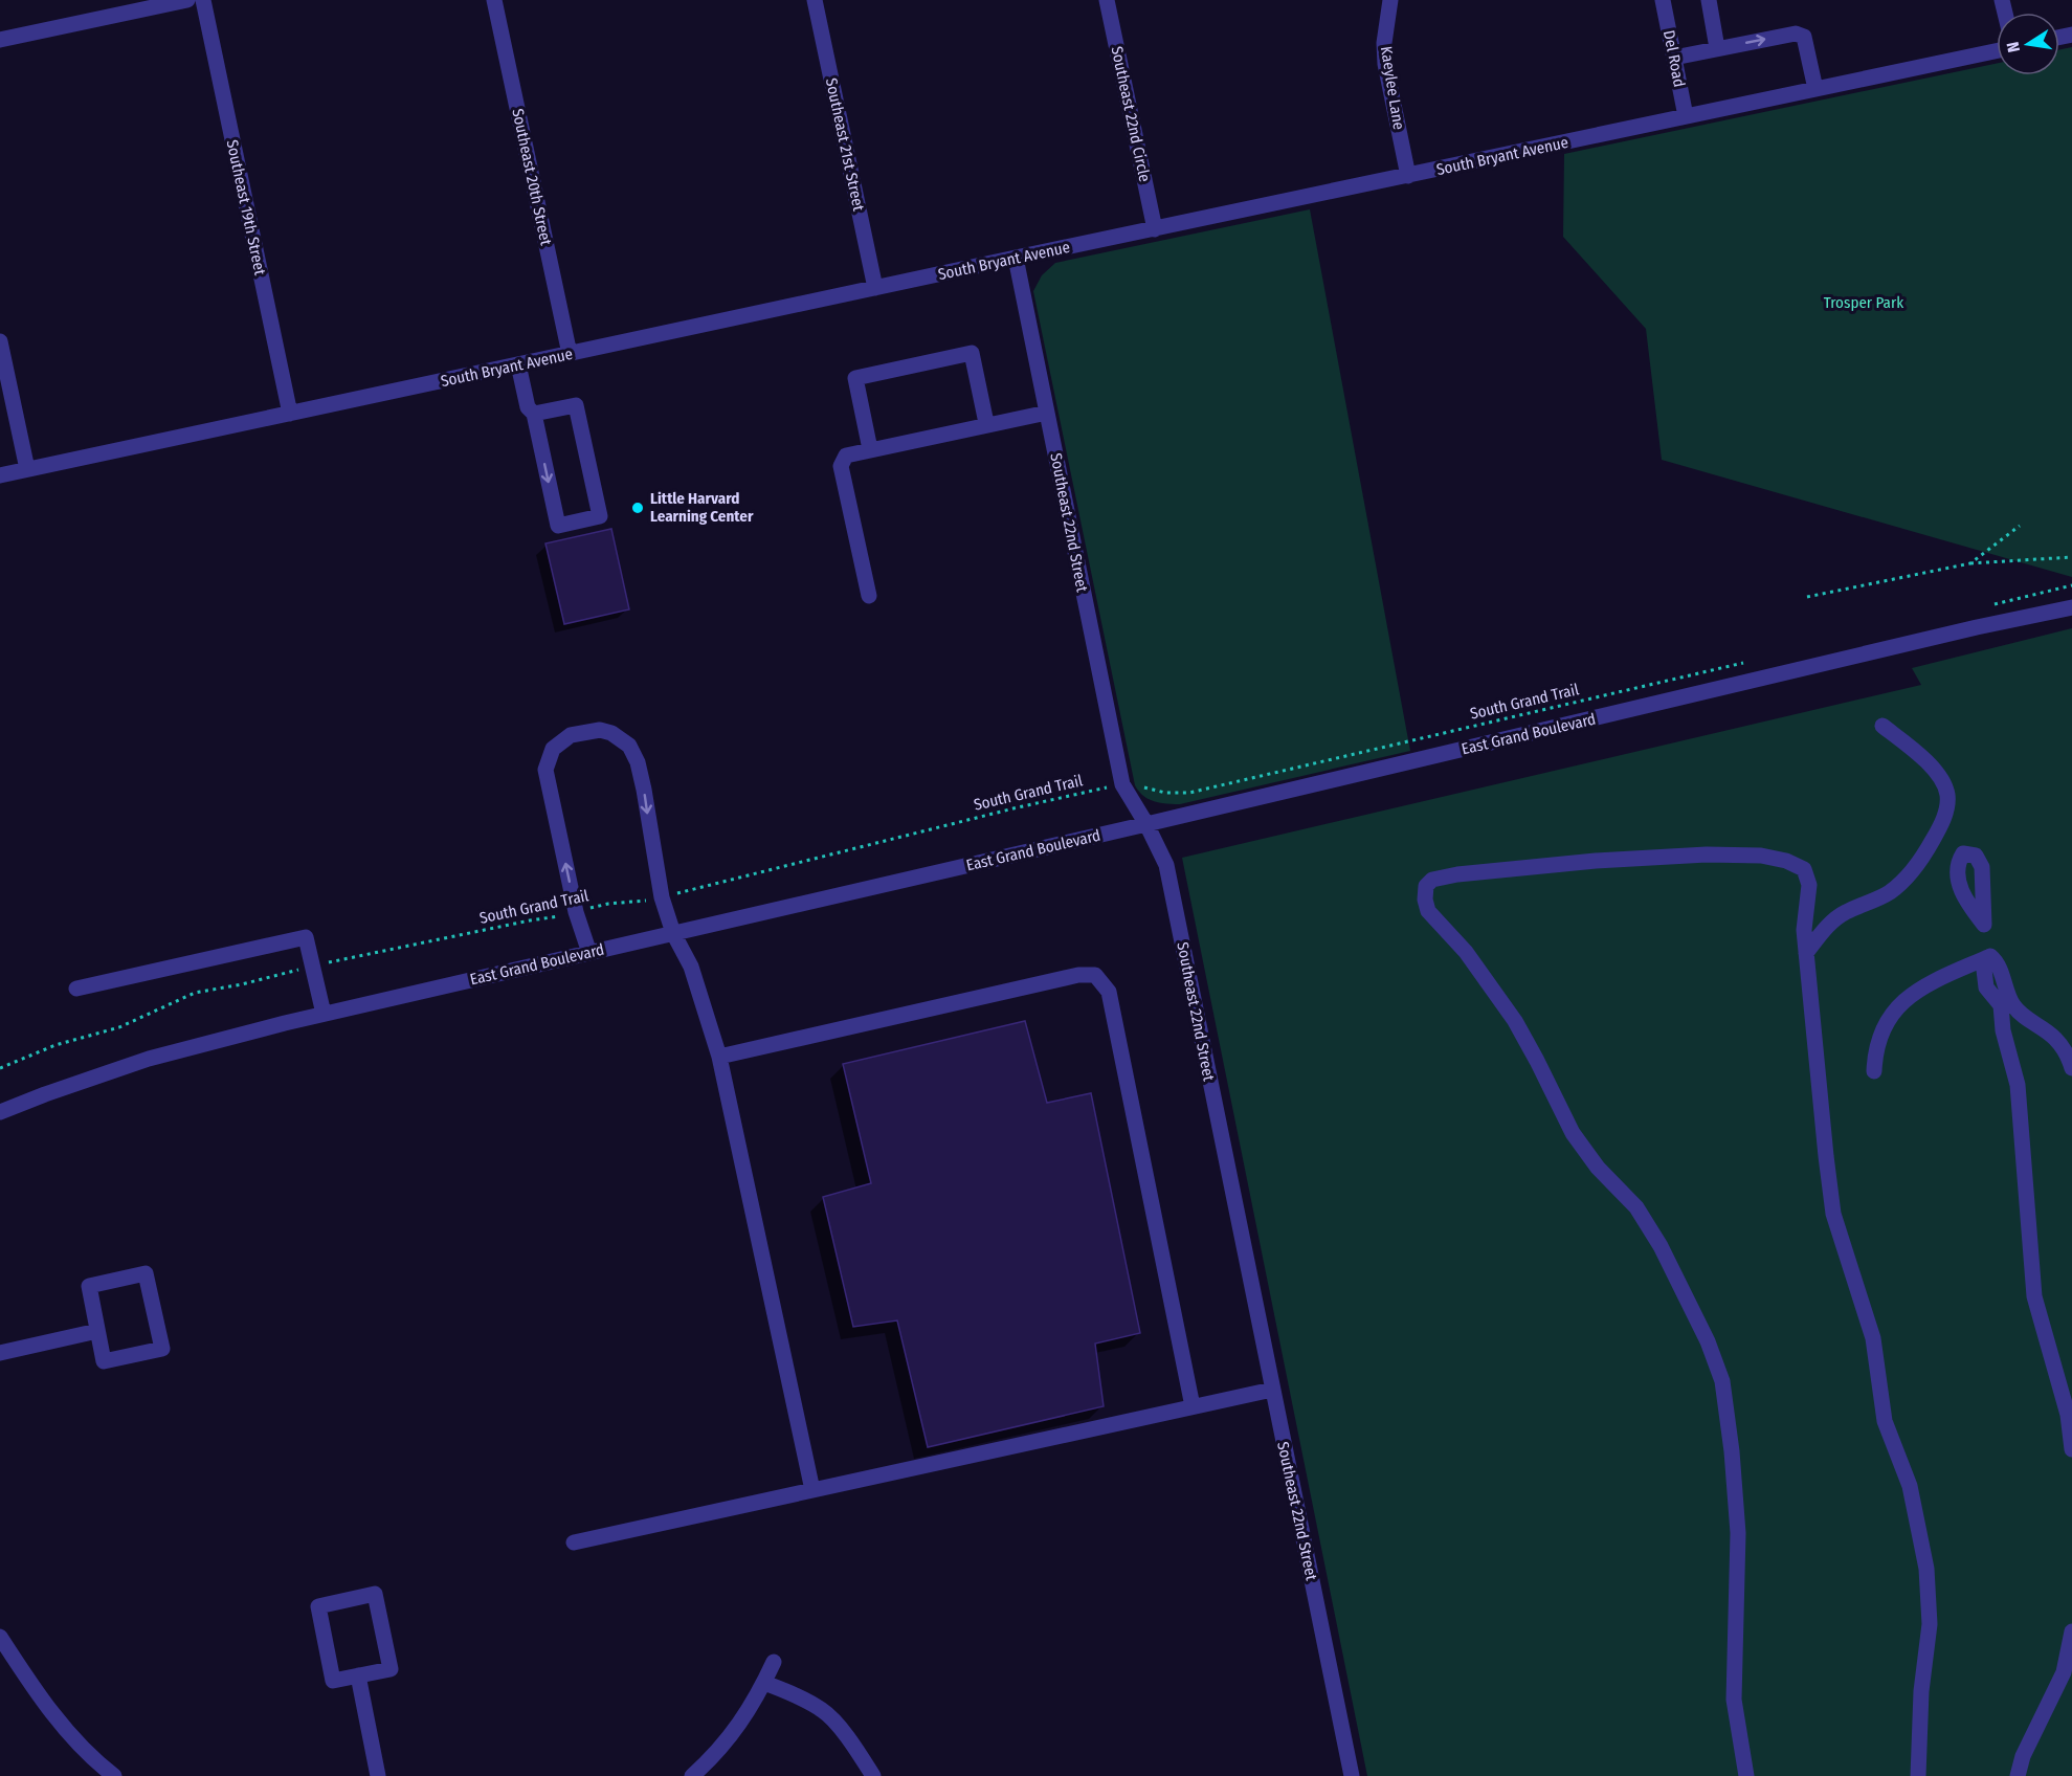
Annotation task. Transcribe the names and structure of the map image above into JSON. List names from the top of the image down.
{
  "streets": {
    "street": [
      "Del Road",
      "Kaeylee Lane",
      "Southeast 22nd Circle",
      "Southeast 21st Street",
      "South Bryant Avenue",
      "Southeast 20th Street",
      "Southeast 19th Street",
      "Southeast 22nd Street",
      "East Grand Boulevard"
    ],
    "path": ["South Grand Trail"]
  },
  "crossings": [
    ["Del Road", "South Bryant Avenue"],
    ["Kaeylee Lane", "South Bryant Avenue"],
    ["Southeast 22nd Circle", "South Bryant Avenue"],
    ["Southeast 21st Street", "South Bryant Avenue"],
    ["South Bryant Avenue", "Southeast 20th Street"],
    ["South Bryant Avenue", "Southeast 19th Street"],
    ["South Bryant Avenue", "Southeast 22nd Street"],
    ["Southeast 22nd Street", "South Grand Trail"],
    ["Southeast 22nd Street", "East Grand Boulevard"]
  ],
  "parks": ["Trosper Park"],
  "places": ["Little Harvard Learning Center"],
  "north": "left"
}
